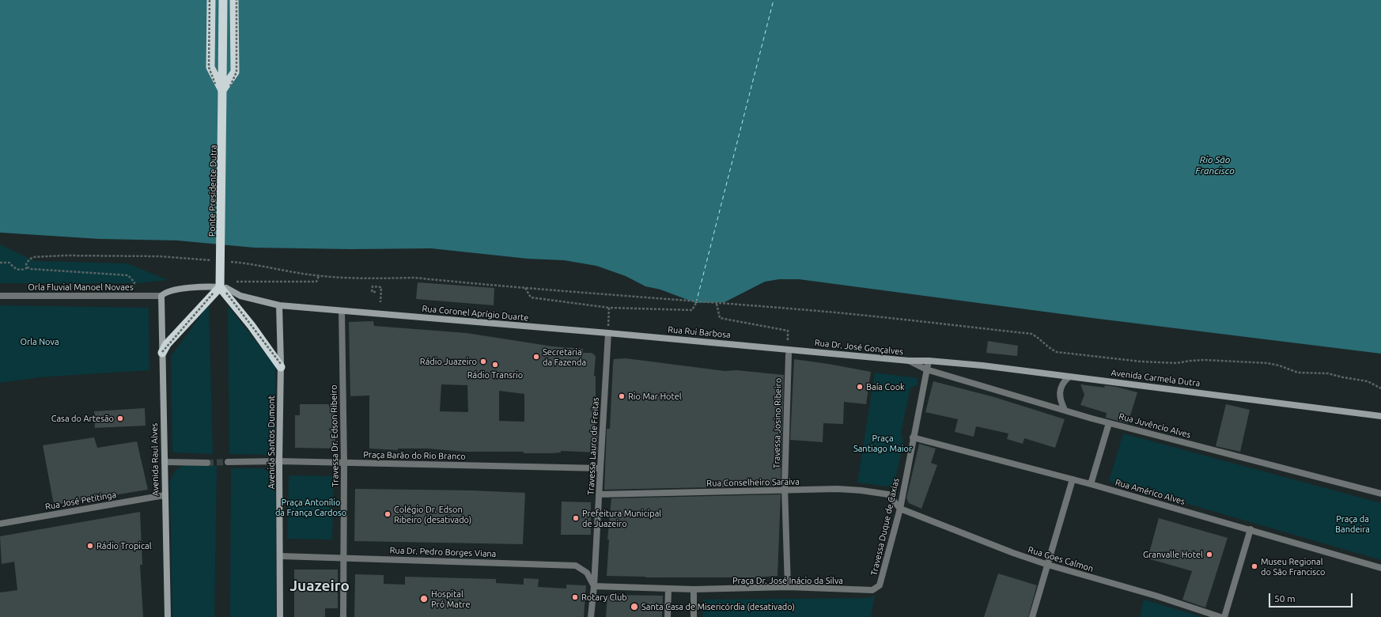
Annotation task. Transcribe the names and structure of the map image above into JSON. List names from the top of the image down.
{
  "streets": {
    "main road": [
      "Rua Coronel Aprígio Duarte",
      "Rua Rui Barbosa",
      "Rua Dr. José Gonçalves",
      "Avenida Carmela Dutra",
      "Avenida Santos Dumont",
      "Avenida Raul Alves"
    ],
    "street": [
      "Orla Fluvial Manoel Novaes",
      "Travessa Josino Ribeiro",
      "Rua Juvêncio Alves",
      "Travessa Dr. Edson Ribeiro",
      "Travessa Lauro de Freitas",
      "Praça Barão do Rio Branco",
      "Rua Conselheiro Saraiva",
      "Rua Américo Alves",
      "Rua José Petitinga",
      "Travessa Duque de Caxias",
      "Rua Dr. Pedro Borges Viana",
      "Rua Goes Calmon",
      "Praça Dr. José Inácio da Silva"
    ]
  },
  "crossings": [
    ["Orla Fluvial Manoel Novaes", "Avenida Raul Alves"],
    ["Rua Coronel Aprígio Duarte", "Rua Rui Barbosa"],
    ["Rua Coronel Aprígio Duarte", "Travessa Dr. Edson Ribeiro"],
    ["Rua Coronel Aprígio Duarte", "Avenida Santos Dumont"],
    ["Rua Coronel Aprígio Duarte", "Travessa Lauro de Freitas"],
    ["Rua Rui Barbosa", "Rua Dr. José Gonçalves"],
    ["Rua Rui Barbosa", "Travessa Josino Ribeiro"],
    ["Rua Rui Barbosa", "Travessa Lauro de Freitas"],
    ["Rua Dr. José Gonçalves", "Avenida Carmela Dutra"],
    ["Rua Dr. José Gonçalves", "Travessa Josino Ribeiro"],
    ["Rua Dr. José Gonçalves", "Rua Juvêncio Alves"],
    ["Rua Dr. José Gonçalves", "Travessa Duque de Caxias"],
    ["Avenida Carmela Dutra", "Travessa Duque de Caxias"],
    ["Travessa Josino Ribeiro", "Rua Conselheiro Saraiva"],
    ["Travessa Josino Ribeiro", "Praça Dr. José Inácio da Silva"],
    ["Rua Juvêncio Alves", "Travessa Duque de Caxias"],
    ["Travessa Dr. Edson Ribeiro", "Praça Barão do Rio Branco"],
    ["Travessa Dr. Edson Ribeiro", "Rua Dr. Pedro Borges Viana"],
    ["Avenida Santos Dumont", "Praça Barão do Rio Branco"],
    ["Avenida Santos Dumont", "Rua Dr. Pedro Borges Viana"],
    ["Travessa Lauro de Freitas", "Praça Barão do Rio Branco"],
    ["Travessa Lauro de Freitas", "Rua Conselheiro Saraiva"],
    ["Travessa Lauro de Freitas", "Rua Dr. Pedro Borges Viana"],
    ["Travessa Lauro de Freitas", "Praça Dr. José Inácio da Silva"],
    ["Avenida Raul Alves", "Rua José Petitinga"],
    ["Rua Conselheiro Saraiva", "Travessa Duque de Caxias"],
    ["Rua Conselheiro Saraiva", "Rua Goes Calmon"],
    ["Rua Américo Alves", "Travessa Duque de Caxias"],
    ["Travessa Duque de Caxias", "Rua Goes Calmon"],
    ["Travessa Duque de Caxias", "Praça Dr. José Inácio da Silva"],
    ["Rua Dr. Pedro Borges Viana", "Praça Dr. José Inácio da Silva"]
  ],
  "districts": ["Juazeiro"],
  "water": ["Rio São Francisco"],
  "parks": [
    "Orla Nova",
    "Praça Santiago Maior",
    "Praça Antonílio da França Cardoso",
    "Praça da Bandeira"
  ],
  "places": [
    "Secretaria da Fazenda",
    "Rádio Juazeiro",
    "Rádio Transrio",
    "Baía Cook",
    "Rio Mar Hotel",
    "Casa do Artesão",
    "Colégio Dr. Edson Ribeiro (desativado)",
    "Prefeitura Municipal de Juazeiro",
    "Rádio Tropical",
    "Granvalle Hotel",
    "Museu Regional do São Francisco",
    "Rotary Club",
    "Hospital Pró Matre",
    "Santa Casa de Misericórdia (desativado)"
  ],
  "scale_bar": "50 m"
}
